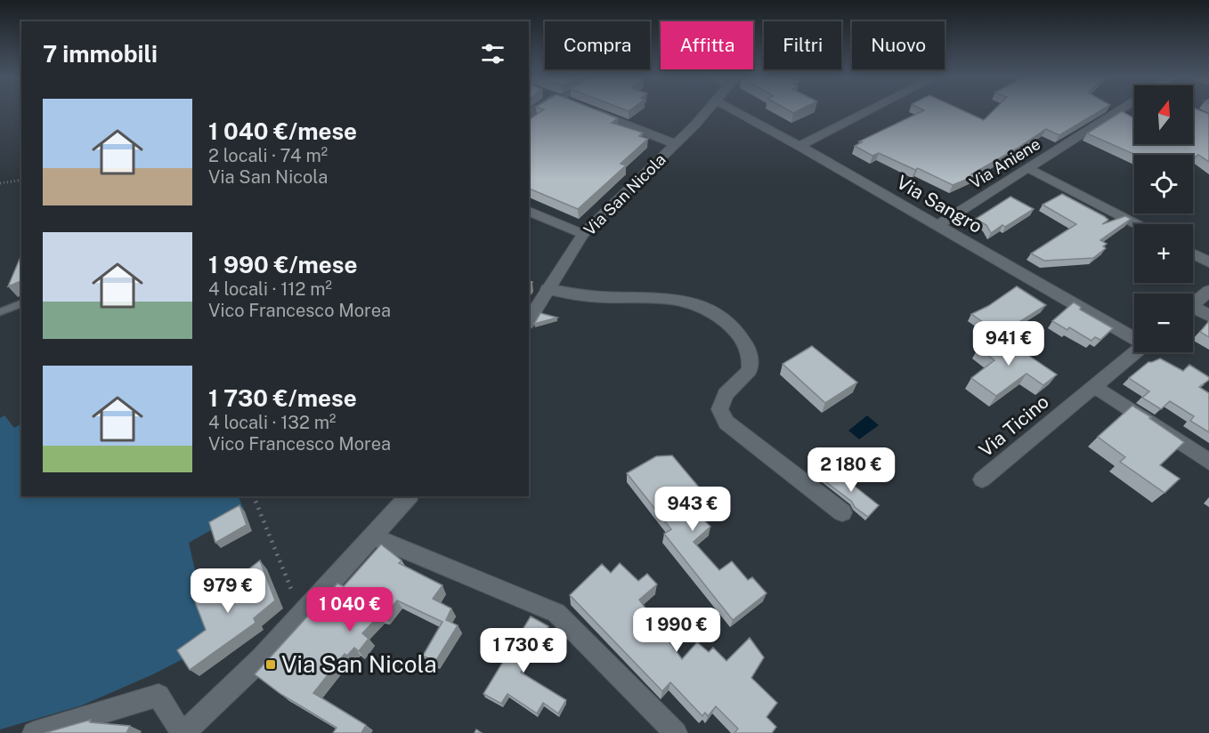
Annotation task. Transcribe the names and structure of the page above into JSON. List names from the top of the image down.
{
  "streets": {
    "street": [
      "Via Aniene",
      "Via San Nicola",
      "Via Sangro",
      "Via Ticino"
    ]
  },
  "crossings": [
    ["Via Aniene", "Via Sangro"]
  ],
  "places": {
    "transit": ["Via San Nicola"]
  },
  "north": "top",
  "page": {
    "chip": [
      "Compra",
      "Affitta",
      "Filtri",
      "Nuovo"
    ],
    "heading": "7 immobili",
    "map_buttons": ["+", "−"],
    "list": [
      {
        "name": "1 040 €/mese",
        "note": "2 locali · 74 m² · Via San Nicola"
      },
      {
        "name": "1 990 €/mese",
        "note": "4 locali · 112 m² · Vico Francesco Morea"
      },
      {
        "name": "1 730 €/mese",
        "note": "4 locali · 132 m² · Vico Francesco Morea"
      }
    ],
    "price": [
      "941 €",
      "2 180 €",
      "943 €",
      "979 €",
      "1 040 €",
      "1 990 €",
      "1 730 €"
    ]
  }
}
